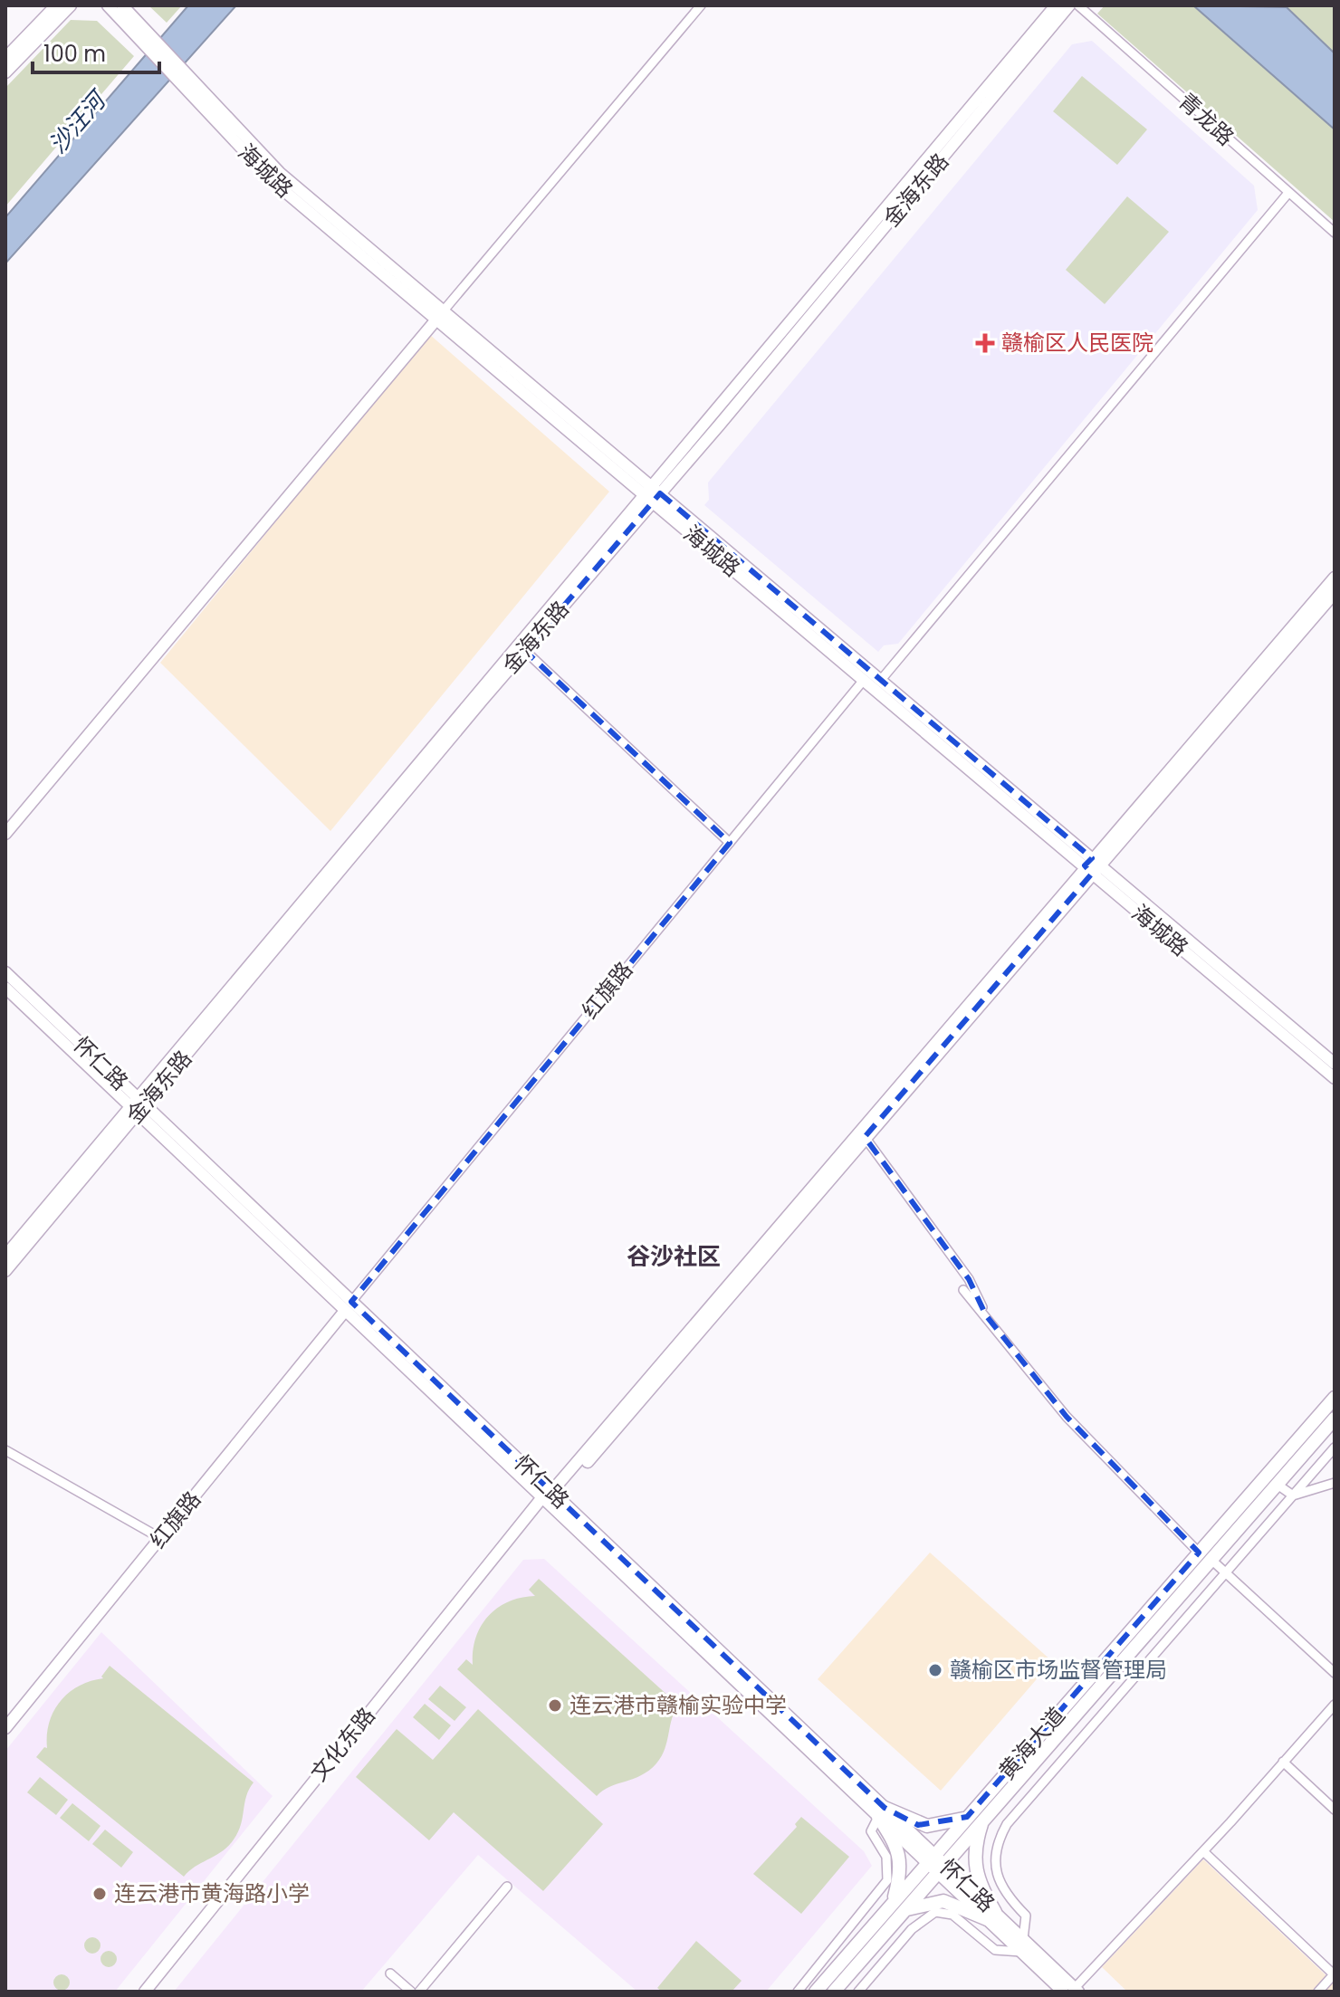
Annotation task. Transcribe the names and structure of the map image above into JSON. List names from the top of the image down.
{
  "streets": {
    "main road": [
      "海城路",
      "金海东路",
      "红旗路",
      "怀仁路",
      "黄海大道",
      "文化东路"
    ],
    "street": ["青龙路"]
  },
  "crossings": [
    ["海城路", "金海东路"],
    ["海城路", "红旗路"],
    ["金海东路", "怀仁路"],
    ["红旗路", "怀仁路"],
    ["怀仁路", "黄海大道"],
    ["怀仁路", "文化东路"]
  ],
  "districts": ["谷沙社区"],
  "water": ["沙汪河"],
  "places": {
    "health": ["赣榆区人民医院"],
    "other": ["赣榆区市场监督管理局", "连云港市赣榆实验中学", "连云港市黄海路小学"]
  },
  "scale_bar": "100 m"
}
